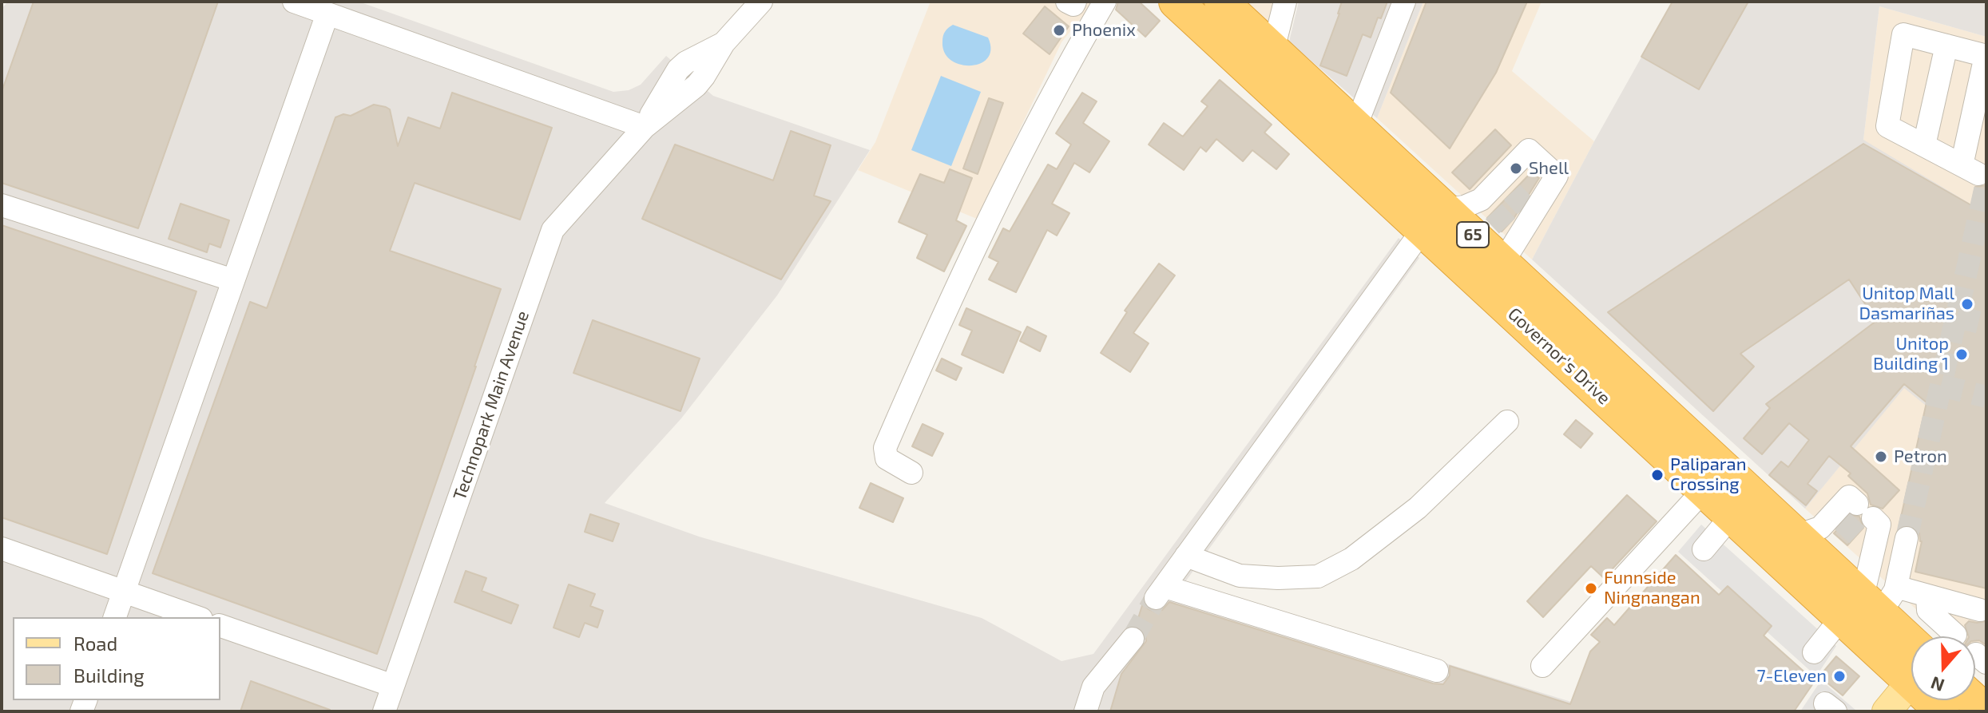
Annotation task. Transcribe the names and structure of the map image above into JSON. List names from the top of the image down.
{
  "streets": {
    "highway": ["65", "Governor's Drive"],
    "street": ["Technopark Main Avenue"]
  },
  "places": [
    "Phoenix",
    "Shell",
    "Unitop Mall Dasmariñas",
    "Unitop Building 1",
    "Petron",
    "Paliparan Crossing",
    "Funnside Ningnangan",
    "7-Eleven"
  ],
  "legend": ["Road", "Building"],
  "north": "bottom"
}
